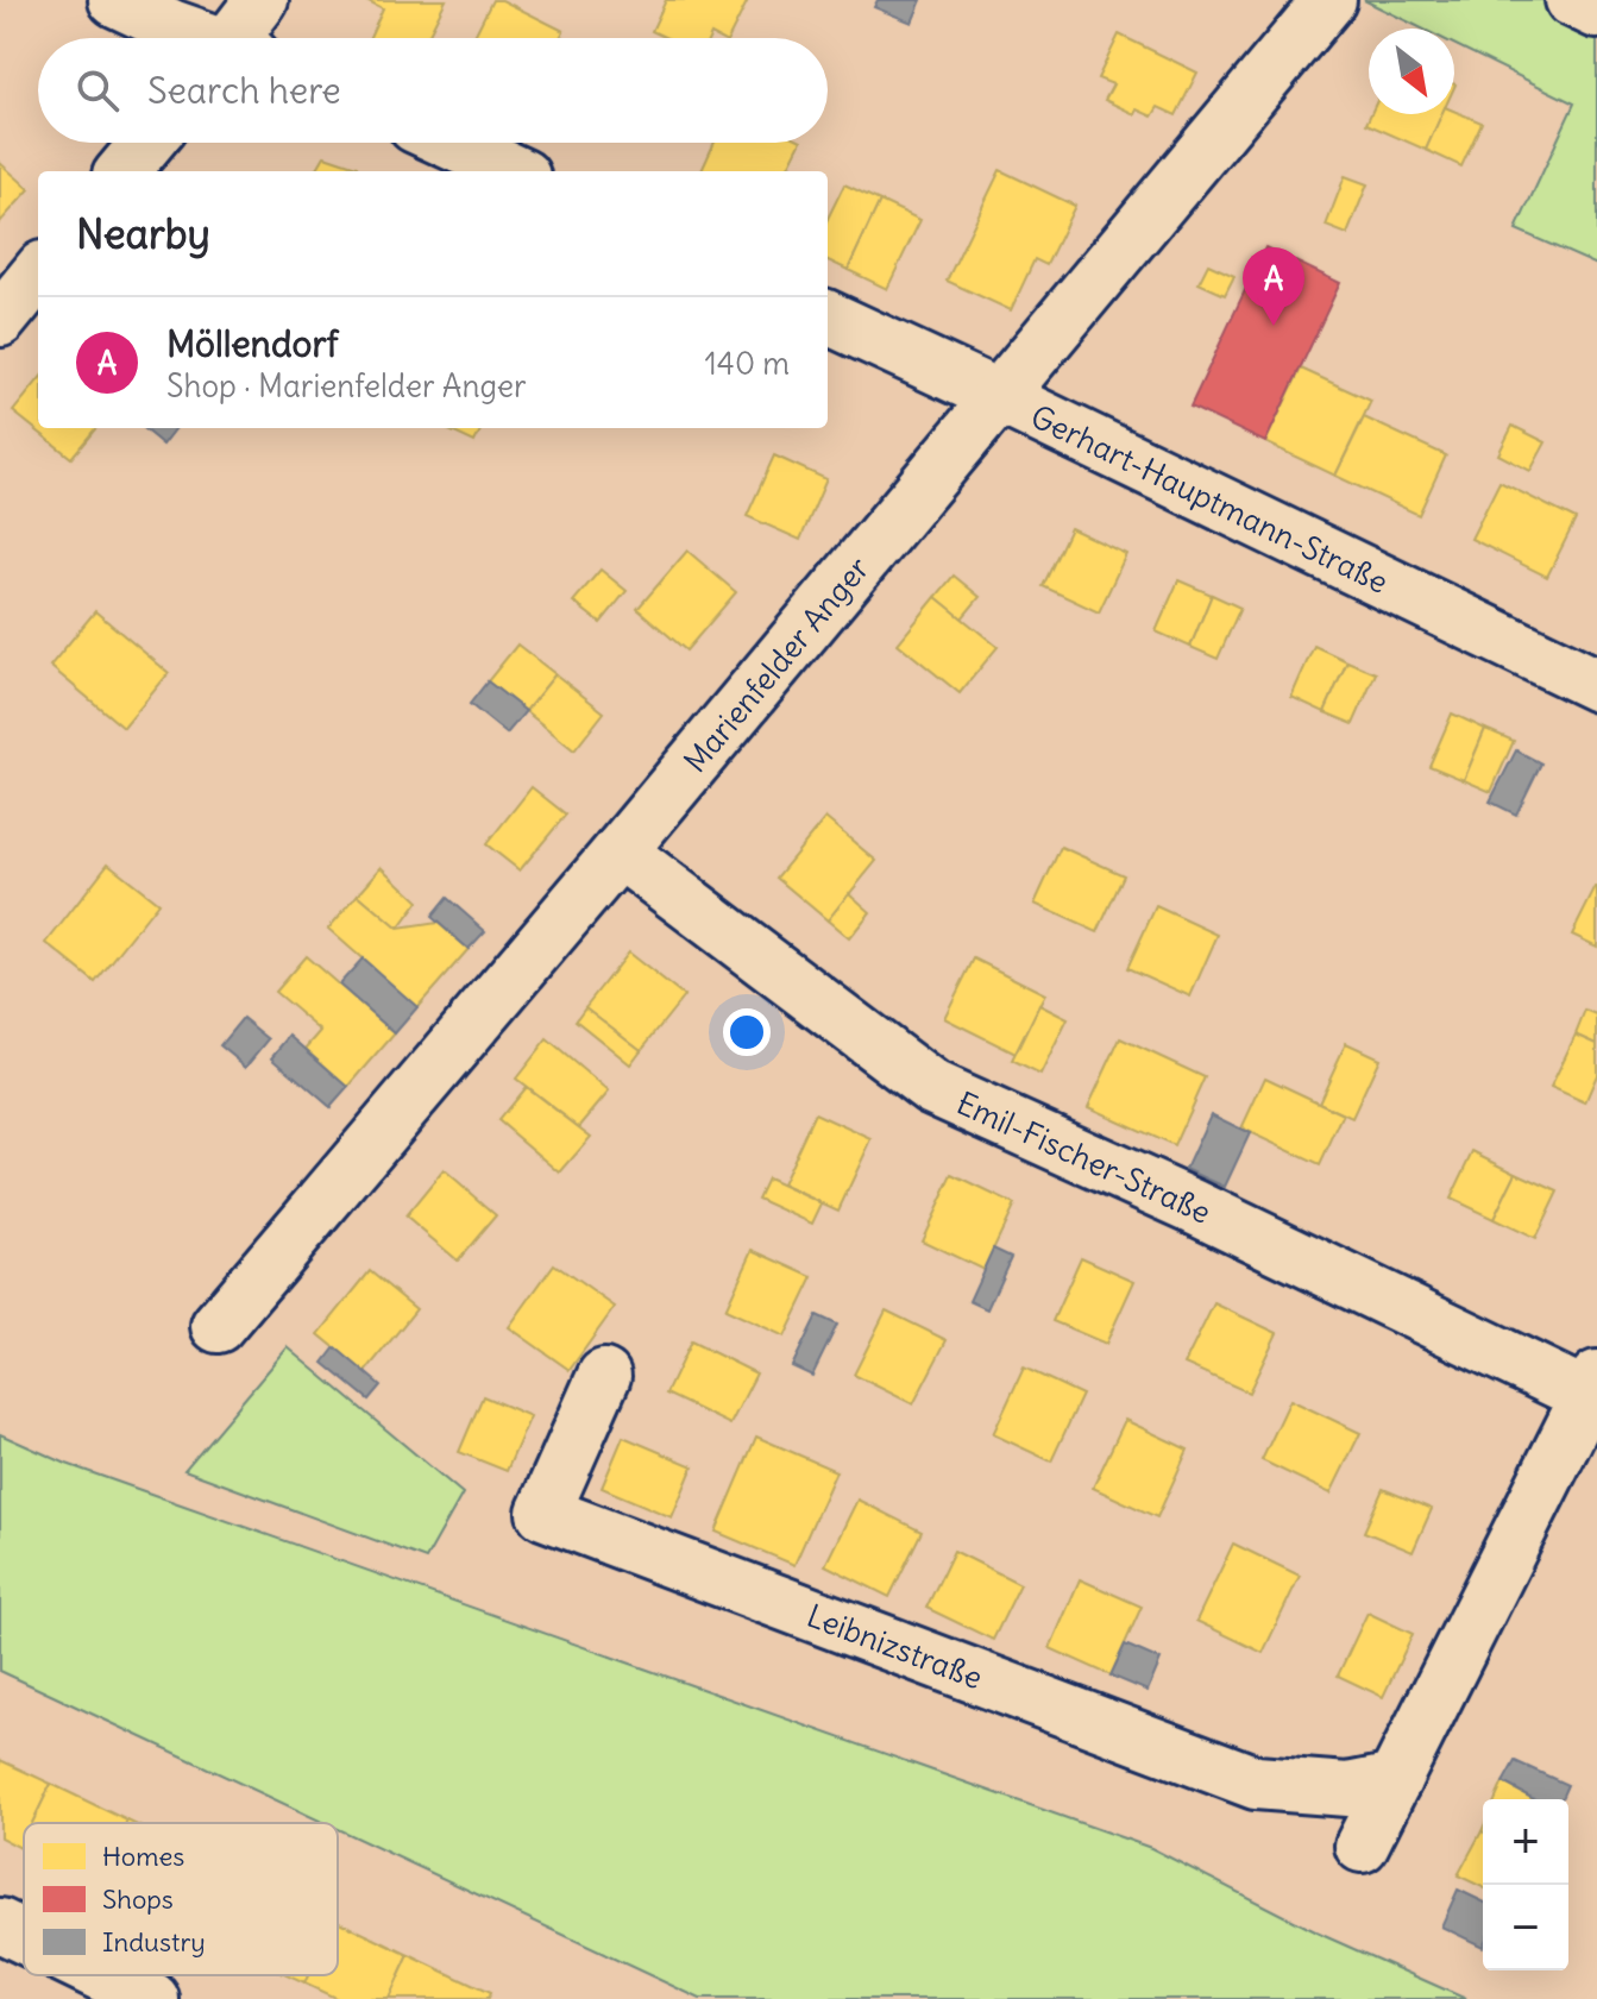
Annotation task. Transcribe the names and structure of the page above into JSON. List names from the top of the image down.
{
  "streets": {
    "street": [
      "Gerhart-Hauptmann-Straße",
      "Marienfelder Anger",
      "Emil-Fischer-Straße",
      "Leibnizstraße"
    ]
  },
  "crossings": [
    ["Gerhart-Hauptmann-Straße", "Marienfelder Anger"],
    ["Marienfelder Anger", "Emil-Fischer-Straße"]
  ],
  "legend": ["Homes", "Shops", "Industry"],
  "north": "bottom right",
  "page": {
    "search": "Search here",
    "heading": "Nearby",
    "pins": "A",
    "list": [
      {
        "mark": "A",
        "name": "Möllendorf",
        "note": "Shop · Marienfelder Anger",
        "value": "140 m"
      }
    ],
    "map_buttons": ["+", "−"]
  }
}
